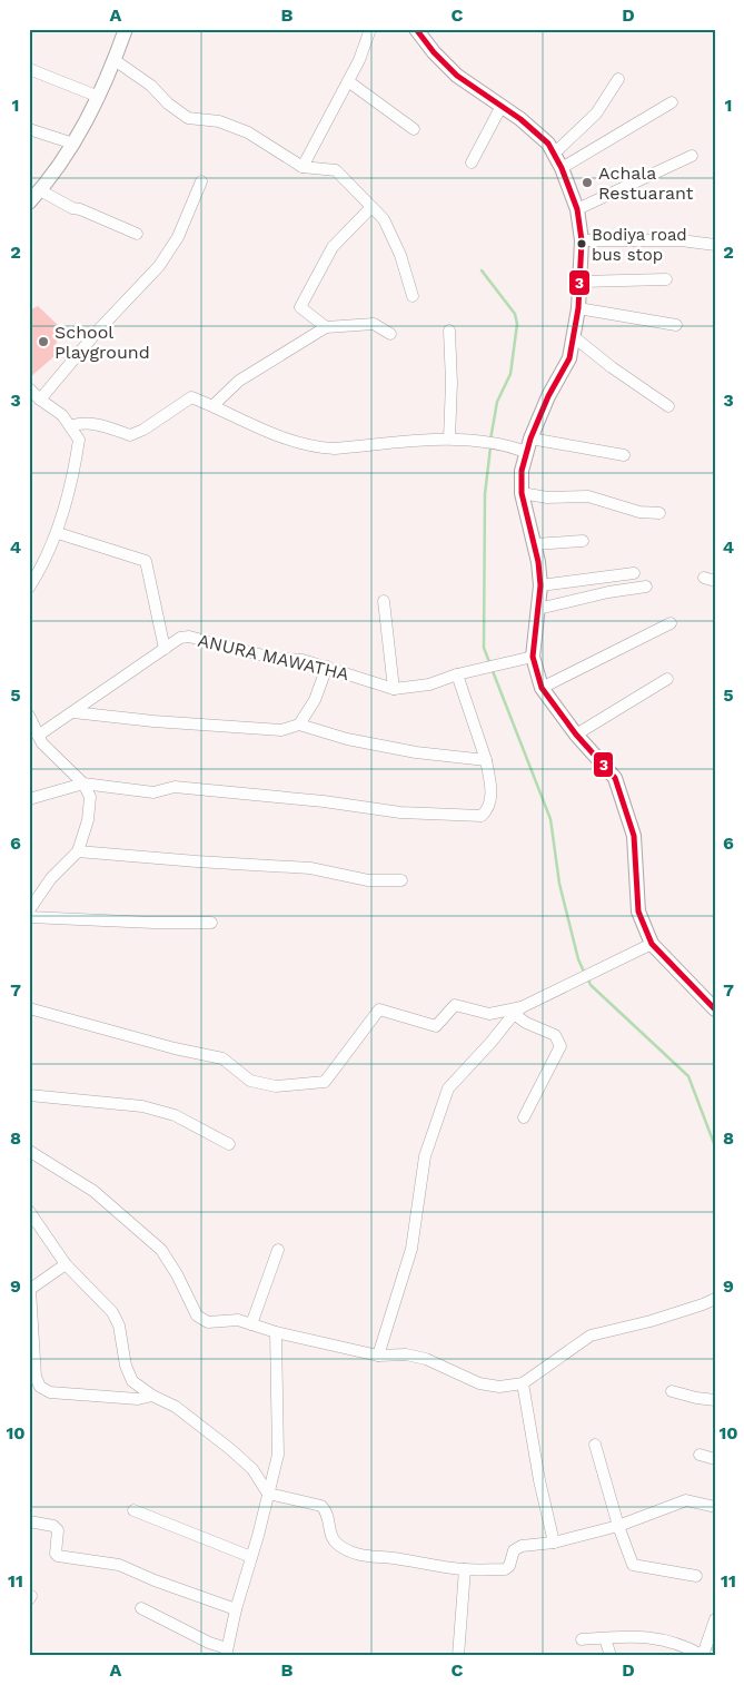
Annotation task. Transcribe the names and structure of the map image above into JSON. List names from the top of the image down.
{
  "streets": {
    "street": ["ANURA MAWATHA"]
  },
  "places": ["Achala Restuarant", "Bodiya road bus stop", "School Playground"],
  "lines": ["transit line 3"],
  "grid": {
    "columns": [
      "A",
      "B",
      "C",
      "D"
    ],
    "rows": [
      "1",
      "2",
      "3",
      "4",
      "5",
      "6",
      "7",
      "8",
      "9",
      "10",
      "11"
    ]
  }
}
